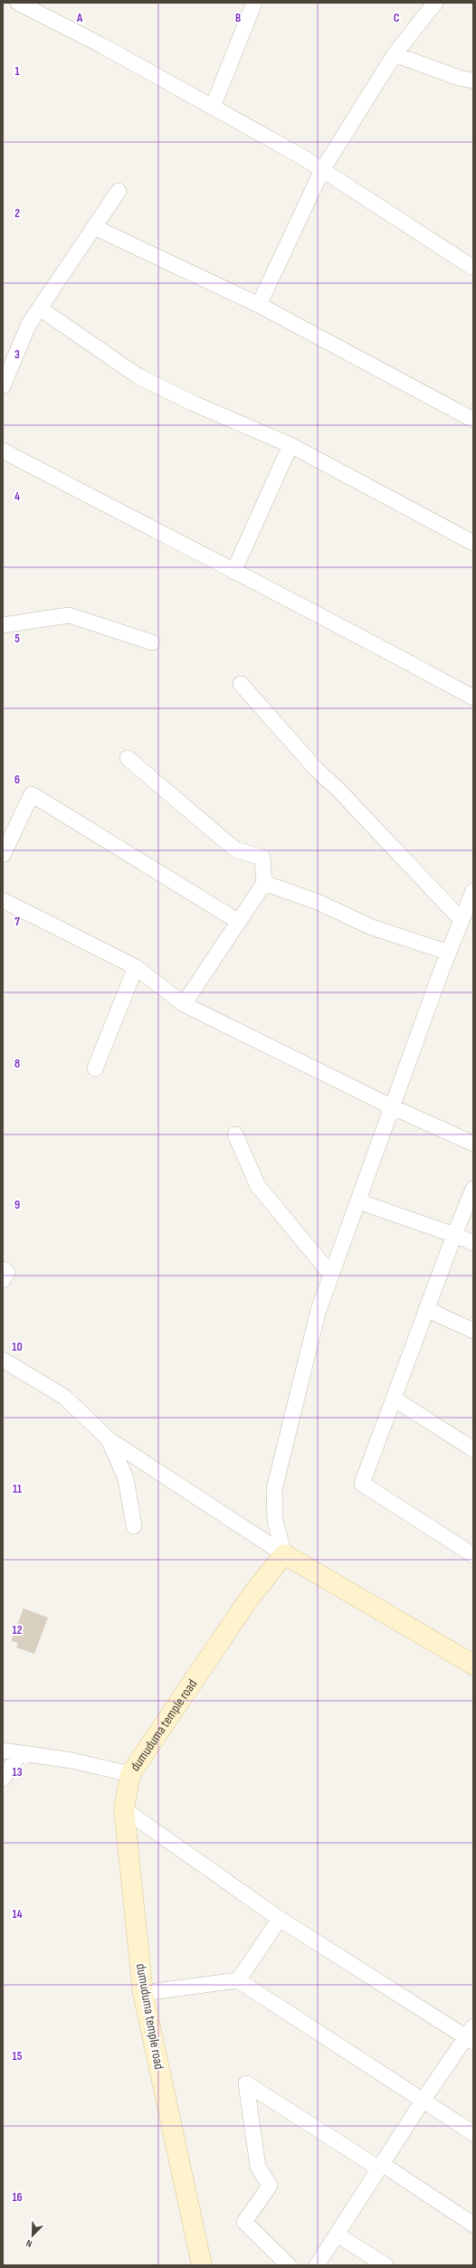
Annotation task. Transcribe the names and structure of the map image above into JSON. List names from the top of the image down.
{
  "streets": {
    "street": ["dumuduma temple road"]
  },
  "north": "bottom left",
  "grid": {
    "columns": ["A", "B", "C"],
    "rows": [
      "1",
      "2",
      "3",
      "4",
      "5",
      "6",
      "7",
      "8",
      "9",
      "10",
      "11",
      "12",
      "13",
      "14",
      "15",
      "16"
    ]
  }
}
